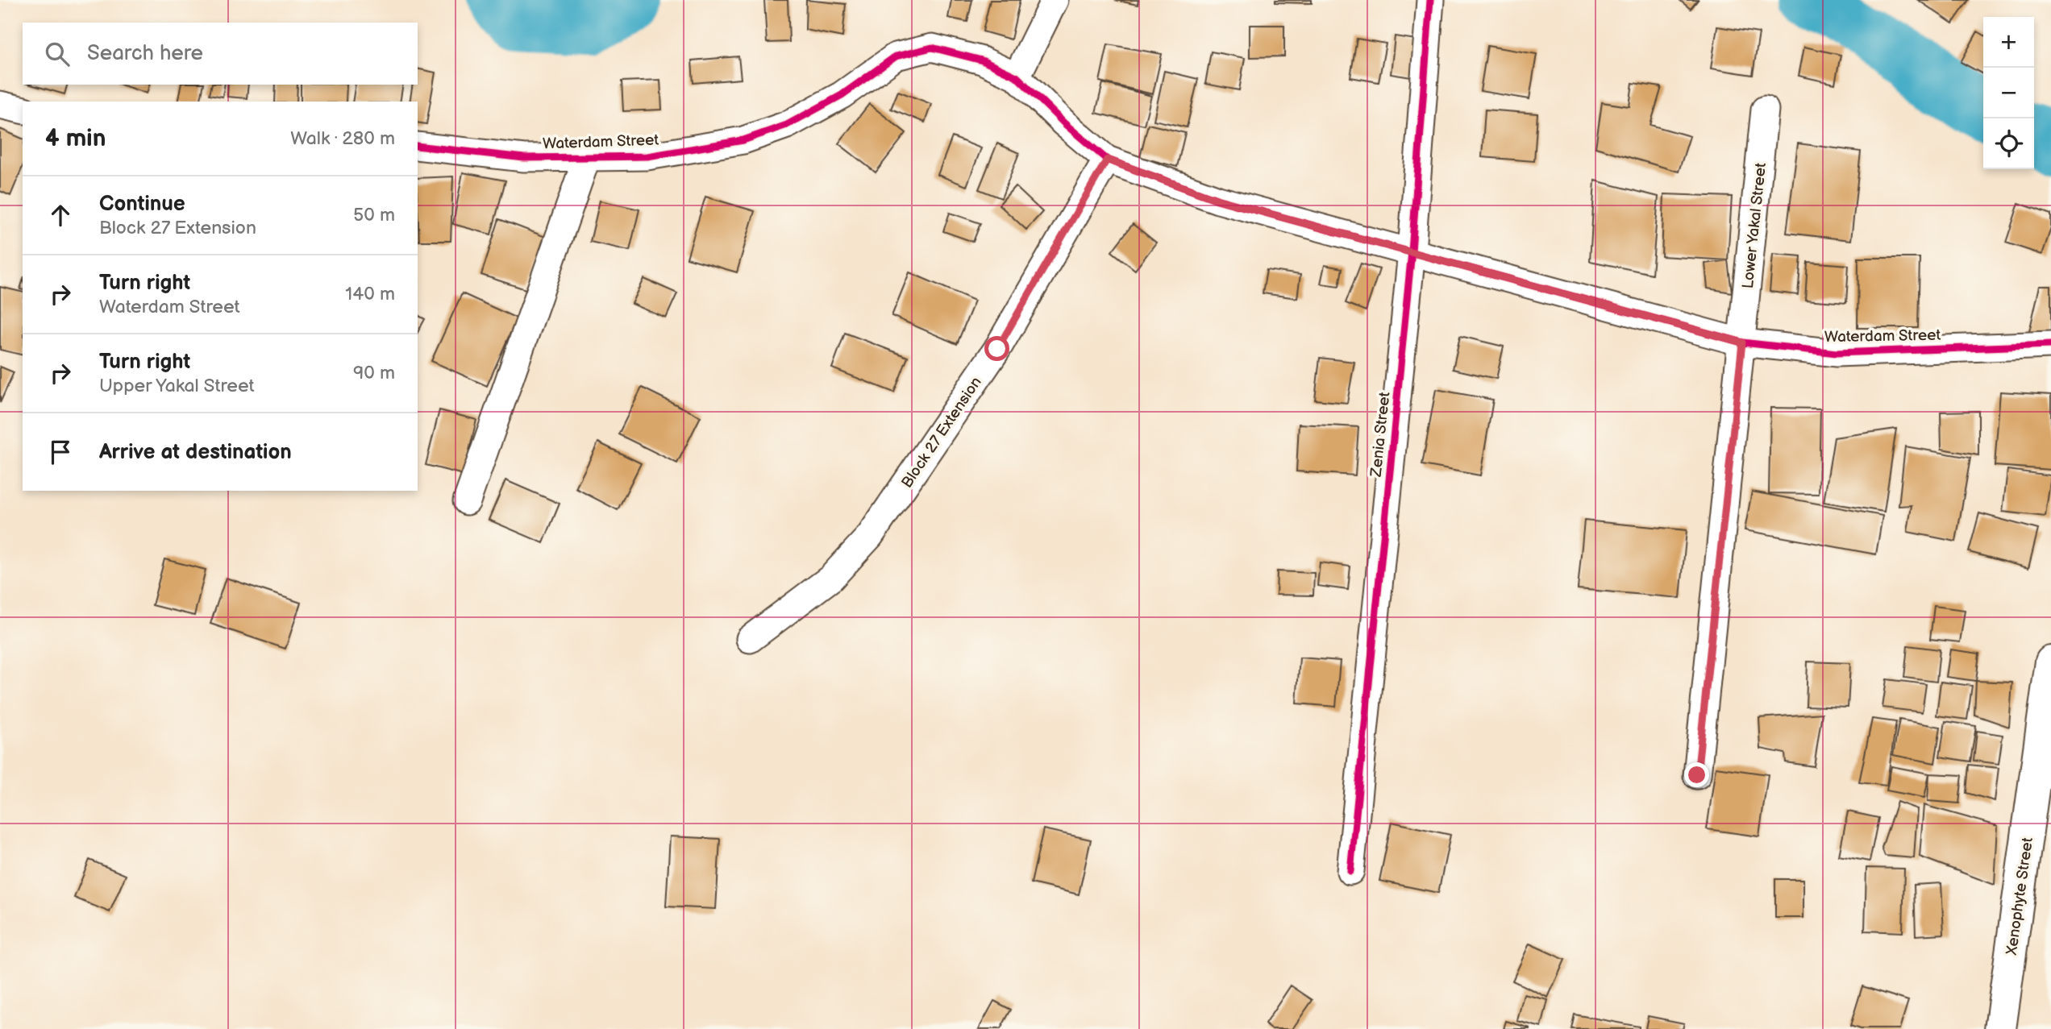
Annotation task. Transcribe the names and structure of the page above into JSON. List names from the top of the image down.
{
  "streets": {
    "street": [
      "Waterdam Street",
      "Lower Yakal Street",
      "Block 27 Extension",
      "Zenia Street",
      "Xenophyte Street"
    ]
  },
  "crossings": [
    ["Waterdam Street", "Lower Yakal Street"],
    ["Waterdam Street", "Block 27 Extension"],
    ["Waterdam Street", "Zenia Street"]
  ],
  "page": {
    "map_buttons": ["+", "−"],
    "search": "Search here",
    "heading": ["4 min", "Walk · 280 m"],
    "list": [
      ["Continue", "Block 27 Extension", "50 m"],
      ["Turn right", "Waterdam Street", "140 m"],
      ["Turn right", "Upper Yakal Street", "90 m"],
      "Arrive at destination"
    ]
  }
}
